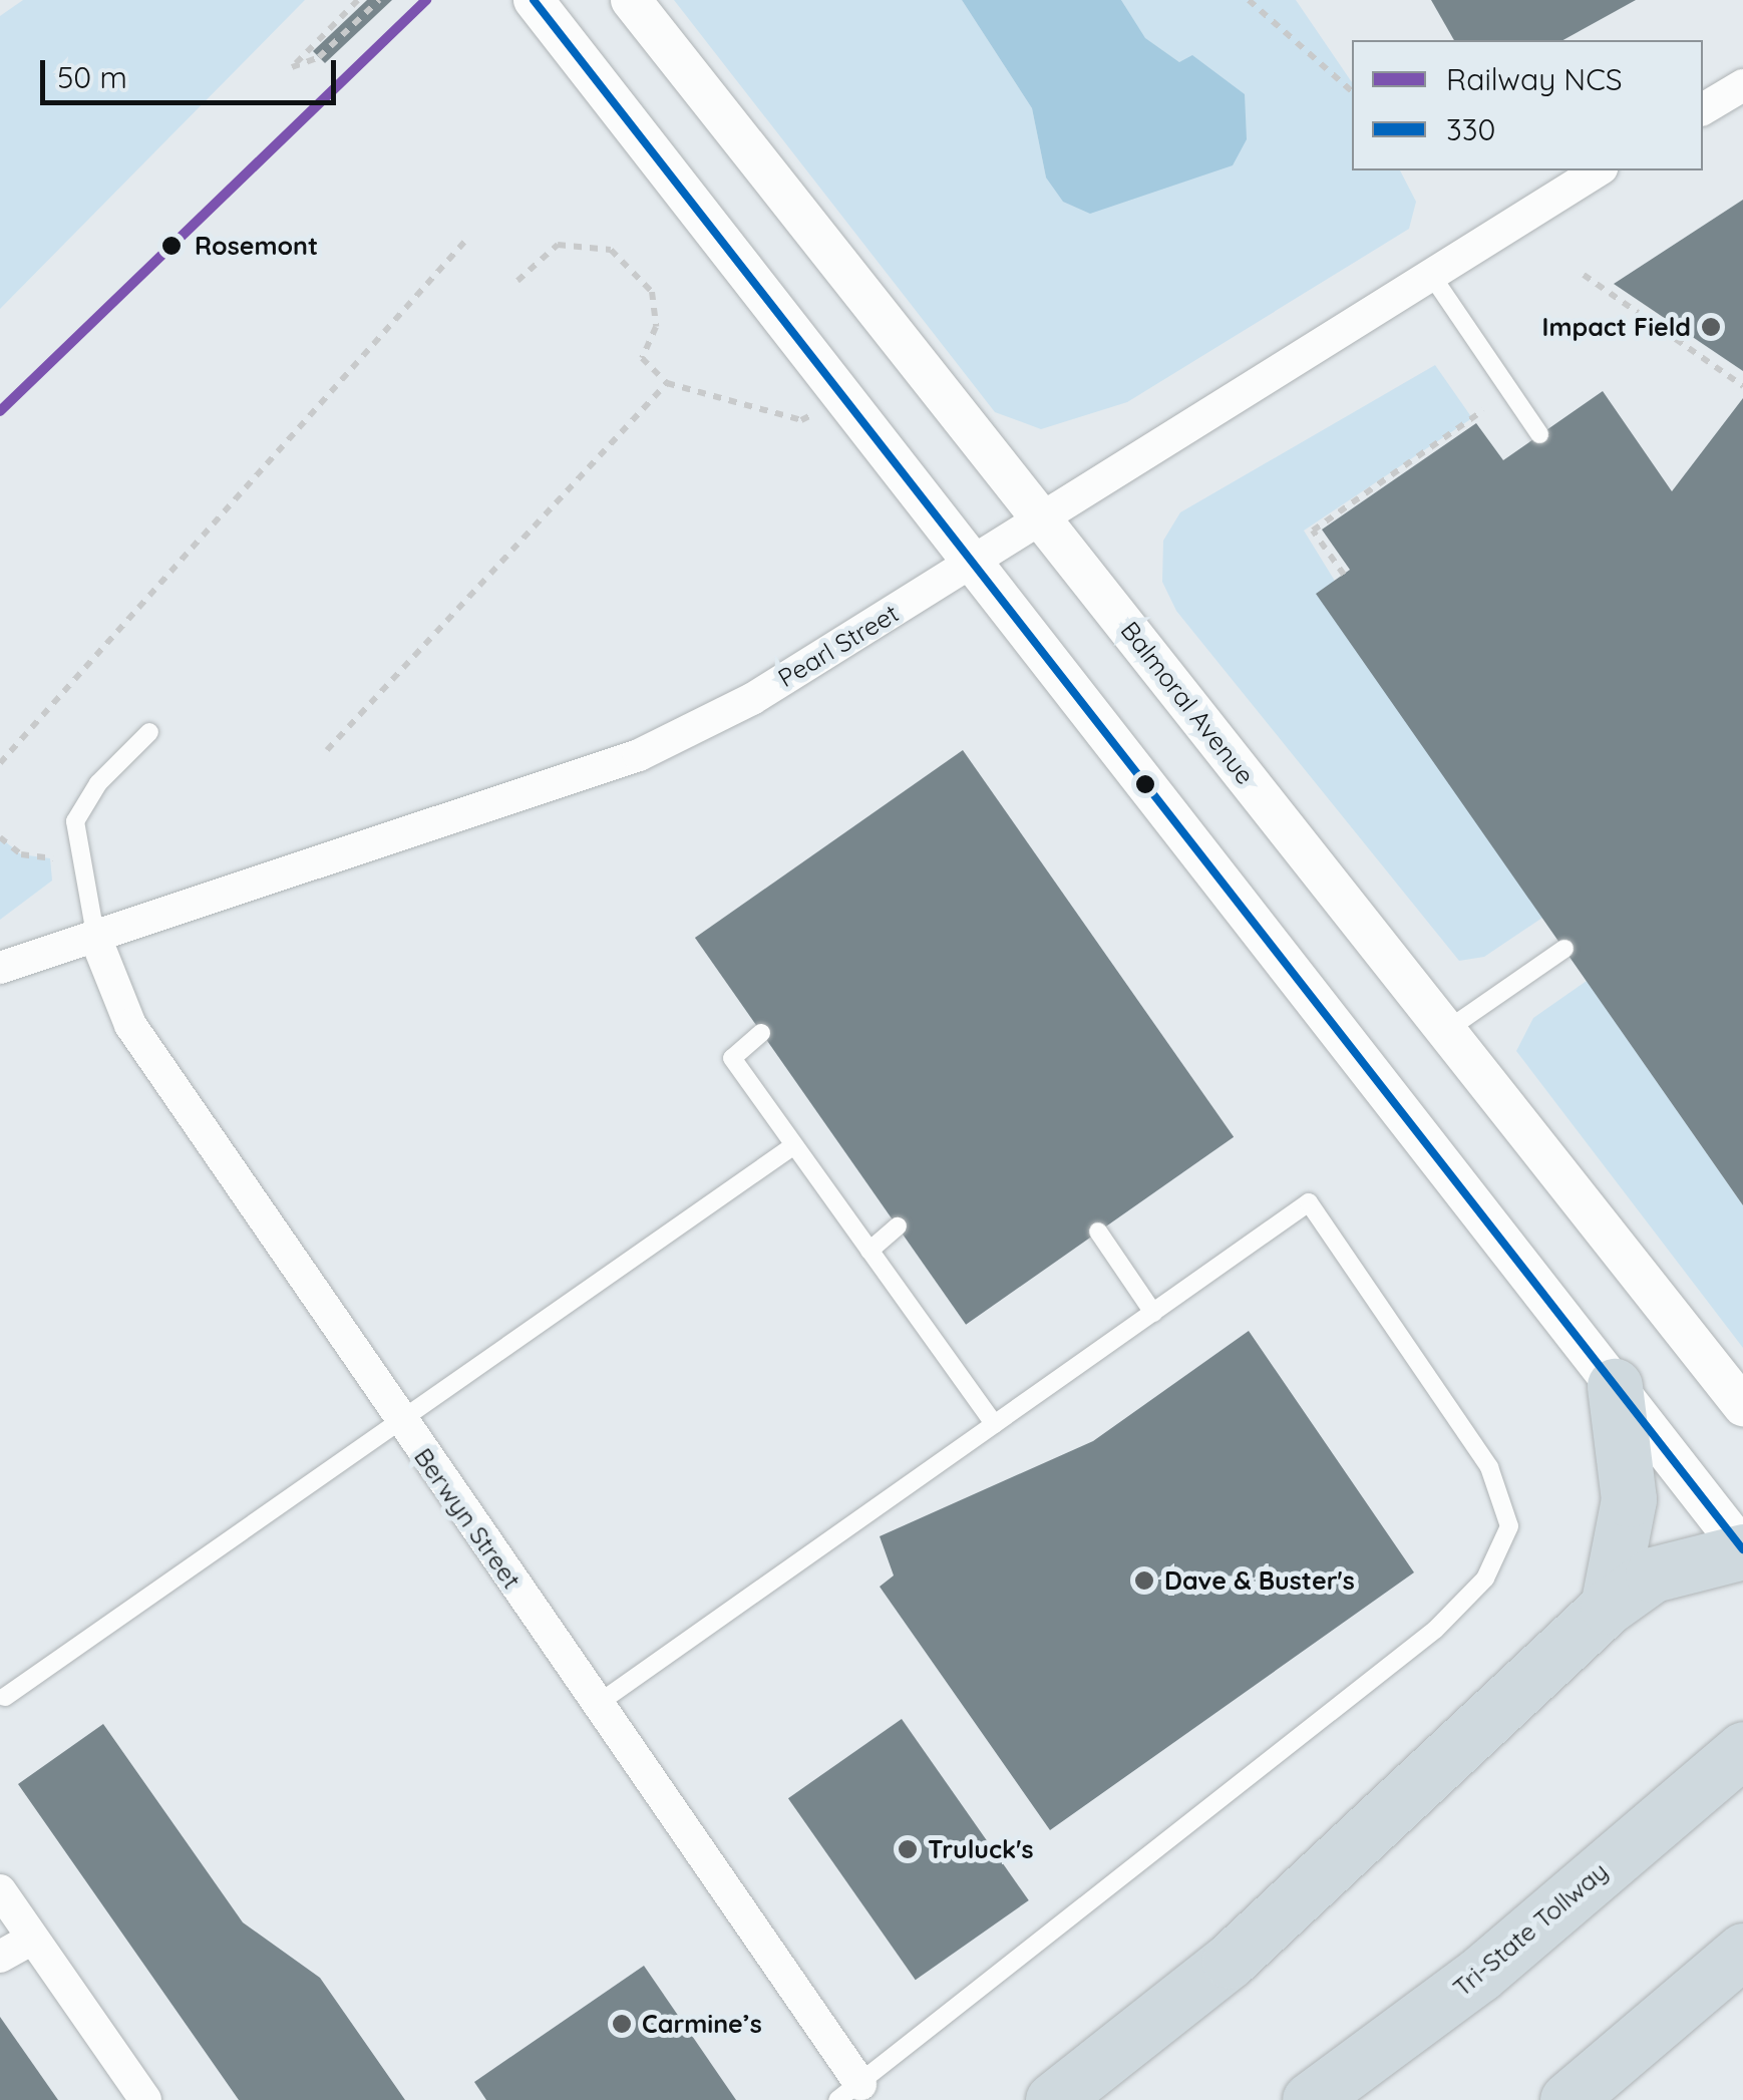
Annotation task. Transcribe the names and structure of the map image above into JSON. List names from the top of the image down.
{
  "streets": {
    "highway": ["Tri-State Tollway"],
    "street": ["Pearl Street", "Balmoral Avenue", "Berwyn Street"]
  },
  "crossings": [
    ["Pearl Street", "Balmoral Avenue"],
    ["Pearl Street", "Berwyn Street"]
  ],
  "places": [
    "Rosemont",
    "Impact Field",
    "Dave & Buster's",
    "Truluck's",
    "Carmine’s"
  ],
  "lines": ["rail line NCS", "transit line 330"],
  "legend": ["Railway NCS", "330"],
  "scale_bar": "50 m"
}
